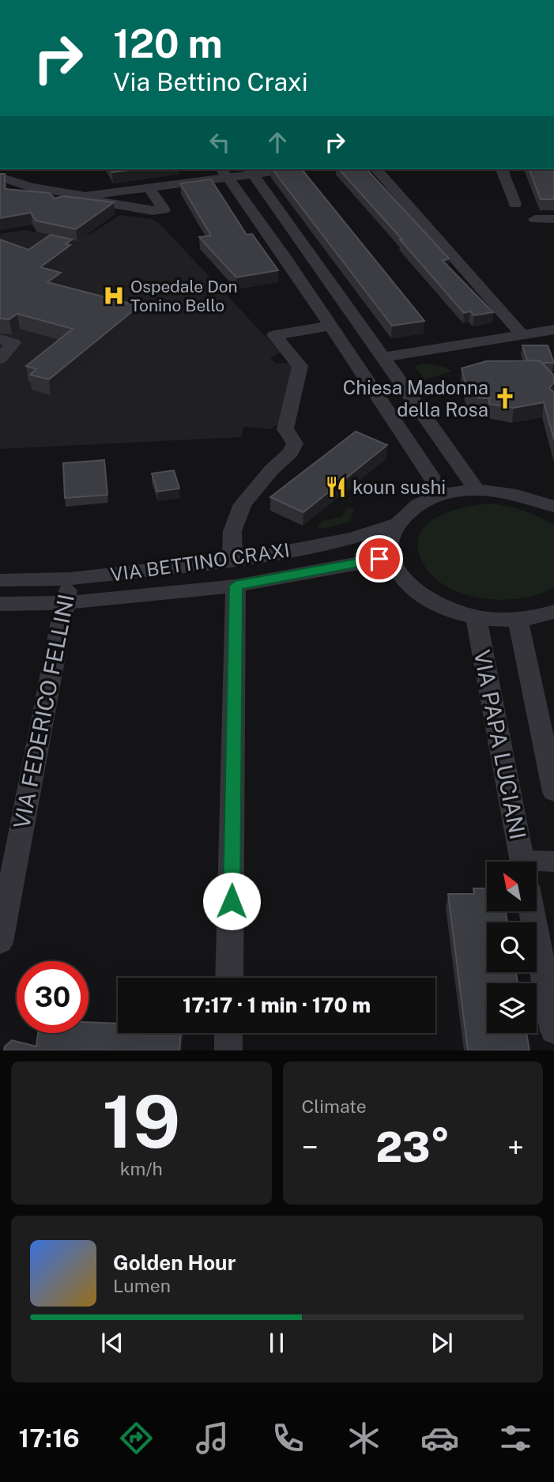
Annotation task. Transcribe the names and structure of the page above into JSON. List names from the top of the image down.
{
  "streets": {
    "street": ["VIA BETTINO CRAXI", "VIA FEDERICO FELLINI", "VIA PAPA LUCIANI"]
  },
  "crossings": [
    ["VIA BETTINO CRAXI", "VIA FEDERICO FELLINI"]
  ],
  "places": {
    "hospital": ["Ospedale Don Tonino Bello"],
    "church": ["Chiesa Madonna della Rosa"],
    "restaurant": ["koun sushi"]
  },
  "north": "top left",
  "page": {
    "turn": ["120 m", "Via Bettino Craxi"],
    "limit": "30",
    "trip": "17:17 · 1 min · 170 m",
    "tile": [
      ["19", "km/h"],
      "Climate"
    ],
    "heat": ["−", "23°", "+"],
    "song": ["Golden Hour", "Lumen"],
    "tabs": "17:16"
  }
}
